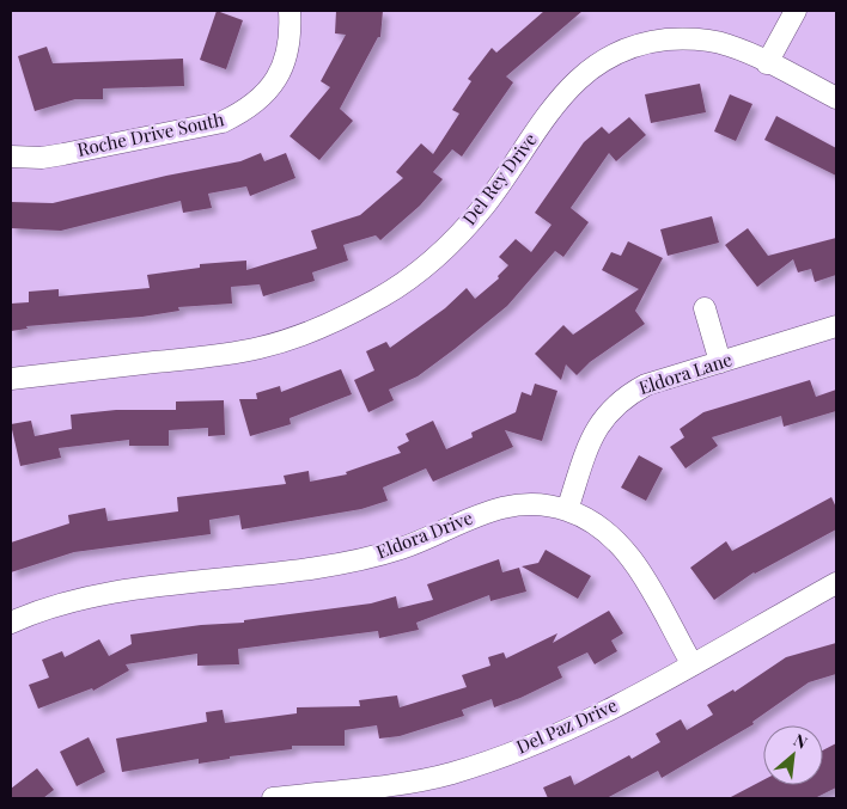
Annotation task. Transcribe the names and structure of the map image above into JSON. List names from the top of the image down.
{
  "streets": {
    "street": [
      "Roche Drive South",
      "Del Rey Drive",
      "Eldora Lane",
      "Eldora Drive",
      "Del Paz Drive"
    ]
  },
  "crossings": [
    ["Eldora Lane", "Eldora Drive"],
    ["Eldora Drive", "Del Paz Drive"]
  ],
  "north": "top right"
}
